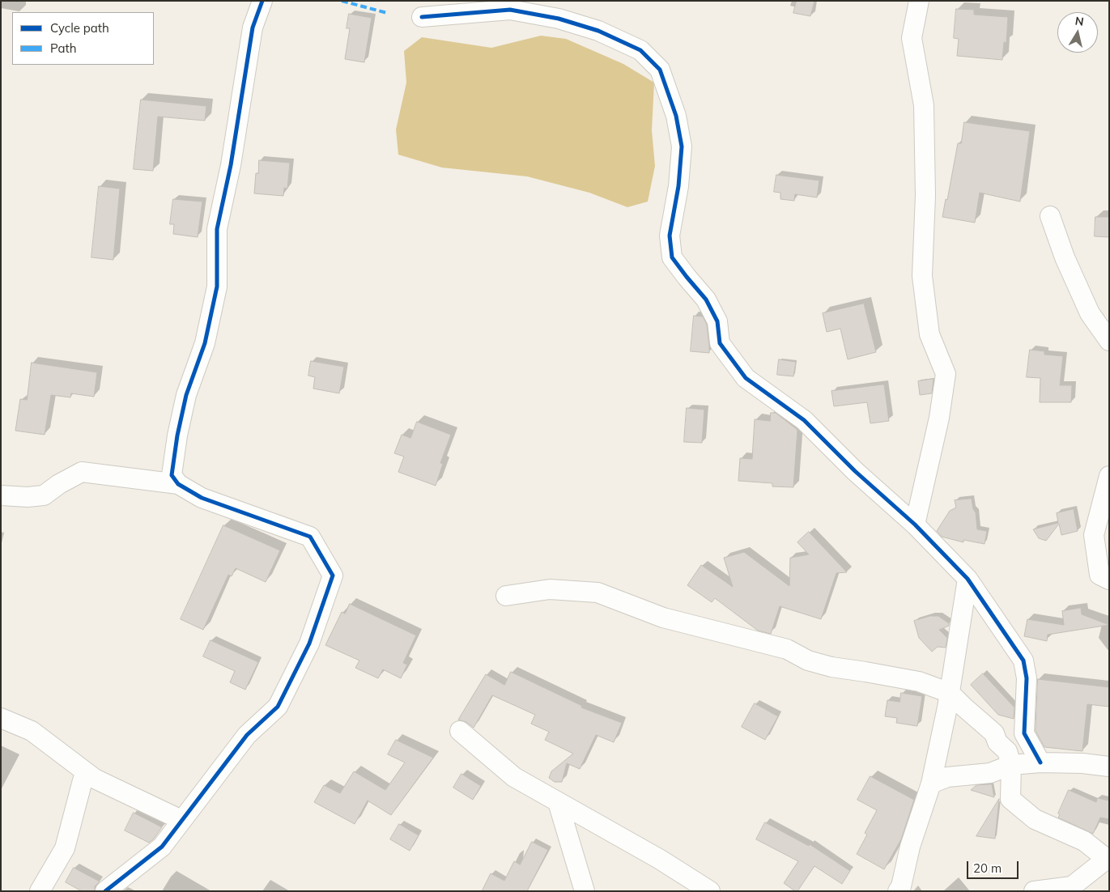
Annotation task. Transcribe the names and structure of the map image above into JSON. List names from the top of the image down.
{
  "legend": ["Cycle path", "Path"],
  "scale_bar": "20 m",
  "north": "top"
}
